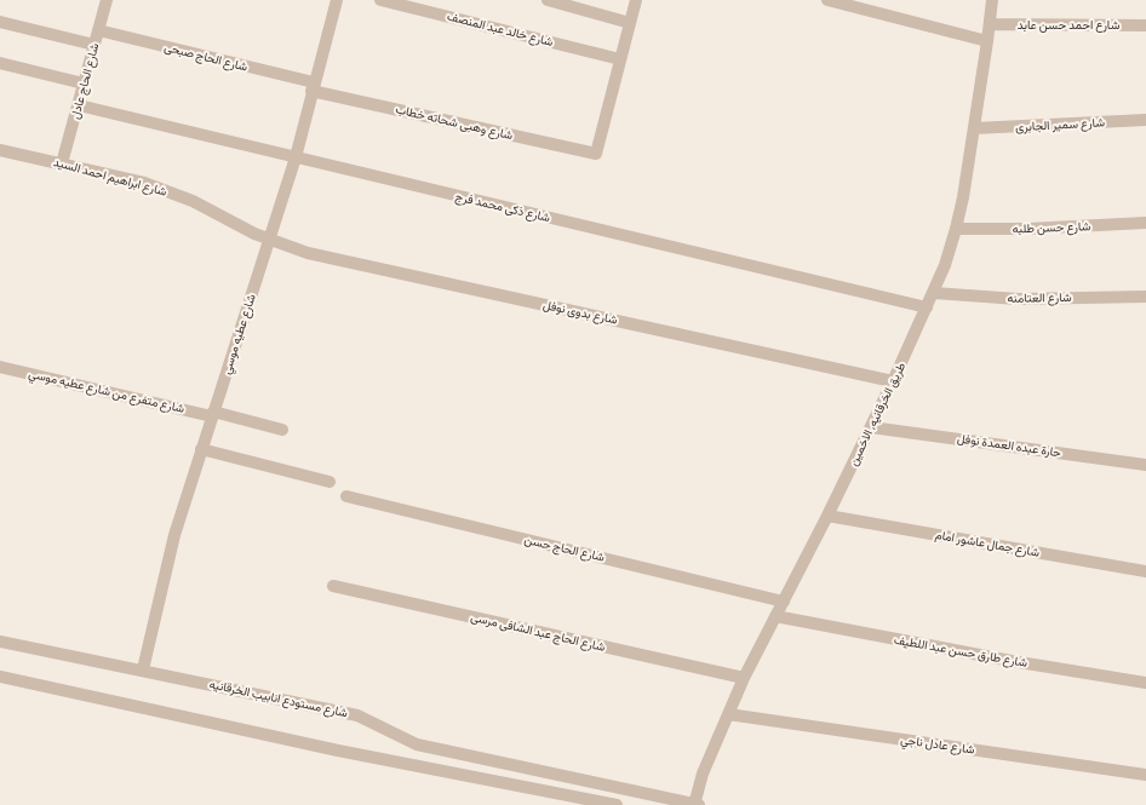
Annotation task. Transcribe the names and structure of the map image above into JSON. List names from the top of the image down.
{
  "streets": {
    "street": [
      "شارع احمد حسن عابد",
      "شارع خالد عبد المنصف",
      "شارع الحاج صبحى",
      "شارع الحاج عادل",
      "شارع وهبى شحاته خطاب",
      "شارع سمير الجابرى",
      "شارع ابراهيم احمد السيد",
      "شارع ذكى محمد فرج",
      "شارع حسن طلبه",
      "شارع العتامنه",
      "شارع بدوى نوفل",
      "شارع عطيه موسي",
      "شارع متفرع من شارع عطيه موسي",
      "طريق الخرقانيه, الاخمين",
      "حارة عبده العمدة نوفل",
      "شارع جمال عاشور امام",
      "شارع الحاج حسن",
      "شارع الحاج عبد الشافى مرسى",
      "شارع طارق حسن عبد اللطيف",
      "شارع مستودع انابيب الخرقانيه",
      "شارع عادل ناجي"
    ]
  },
  "crossings": [
    ["شارع احمد حسن عابد", "طريق الخرقانيه, الاخمين"],
    ["شارع خالد عبد المنصف", "شارع وهبى شحاته خطاب"],
    ["شارع الحاج صبحى", "شارع الحاج عادل"],
    ["شارع الحاج صبحى", "شارع وهبى شحاته خطاب"],
    ["شارع الحاج صبحى", "شارع عطيه موسي"],
    ["شارع الحاج عادل", "شارع ابراهيم احمد السيد"],
    ["شارع الحاج عادل", "شارع ذكى محمد فرج"],
    ["شارع وهبى شحاته خطاب", "شارع عطيه موسي"],
    ["شارع سمير الجابرى", "طريق الخرقانيه, الاخمين"],
    ["شارع ابراهيم احمد السيد", "شارع بدوى نوفل"],
    ["شارع ابراهيم احمد السيد", "شارع عطيه موسي"],
    ["شارع ذكى محمد فرج", "شارع عطيه موسي"],
    ["شارع ذكى محمد فرج", "طريق الخرقانيه, الاخمين"],
    ["شارع حسن طلبه", "طريق الخرقانيه, الاخمين"],
    ["شارع العتامنه", "طريق الخرقانيه, الاخمين"],
    ["شارع بدوى نوفل", "شارع عطيه موسي"],
    ["شارع بدوى نوفل", "طريق الخرقانيه, الاخمين"],
    ["شارع عطيه موسي", "شارع متفرع من شارع عطيه موسي"],
    ["شارع عطيه موسي", "شارع مستودع انابيب الخرقانيه"],
    ["طريق الخرقانيه, الاخمين", "حارة عبده العمدة نوفل"],
    ["طريق الخرقانيه, الاخمين", "شارع جمال عاشور امام"],
    ["طريق الخرقانيه, الاخمين", "شارع الحاج حسن"],
    ["طريق الخرقانيه, الاخمين", "شارع الحاج عبد الشافى مرسى"],
    ["طريق الخرقانيه, الاخمين", "شارع طارق حسن عبد اللطيف"],
    ["طريق الخرقانيه, الاخمين", "شارع مستودع انابيب الخرقانيه"],
    ["طريق الخرقانيه, الاخمين", "شارع عادل ناجي"]
  ]
}
